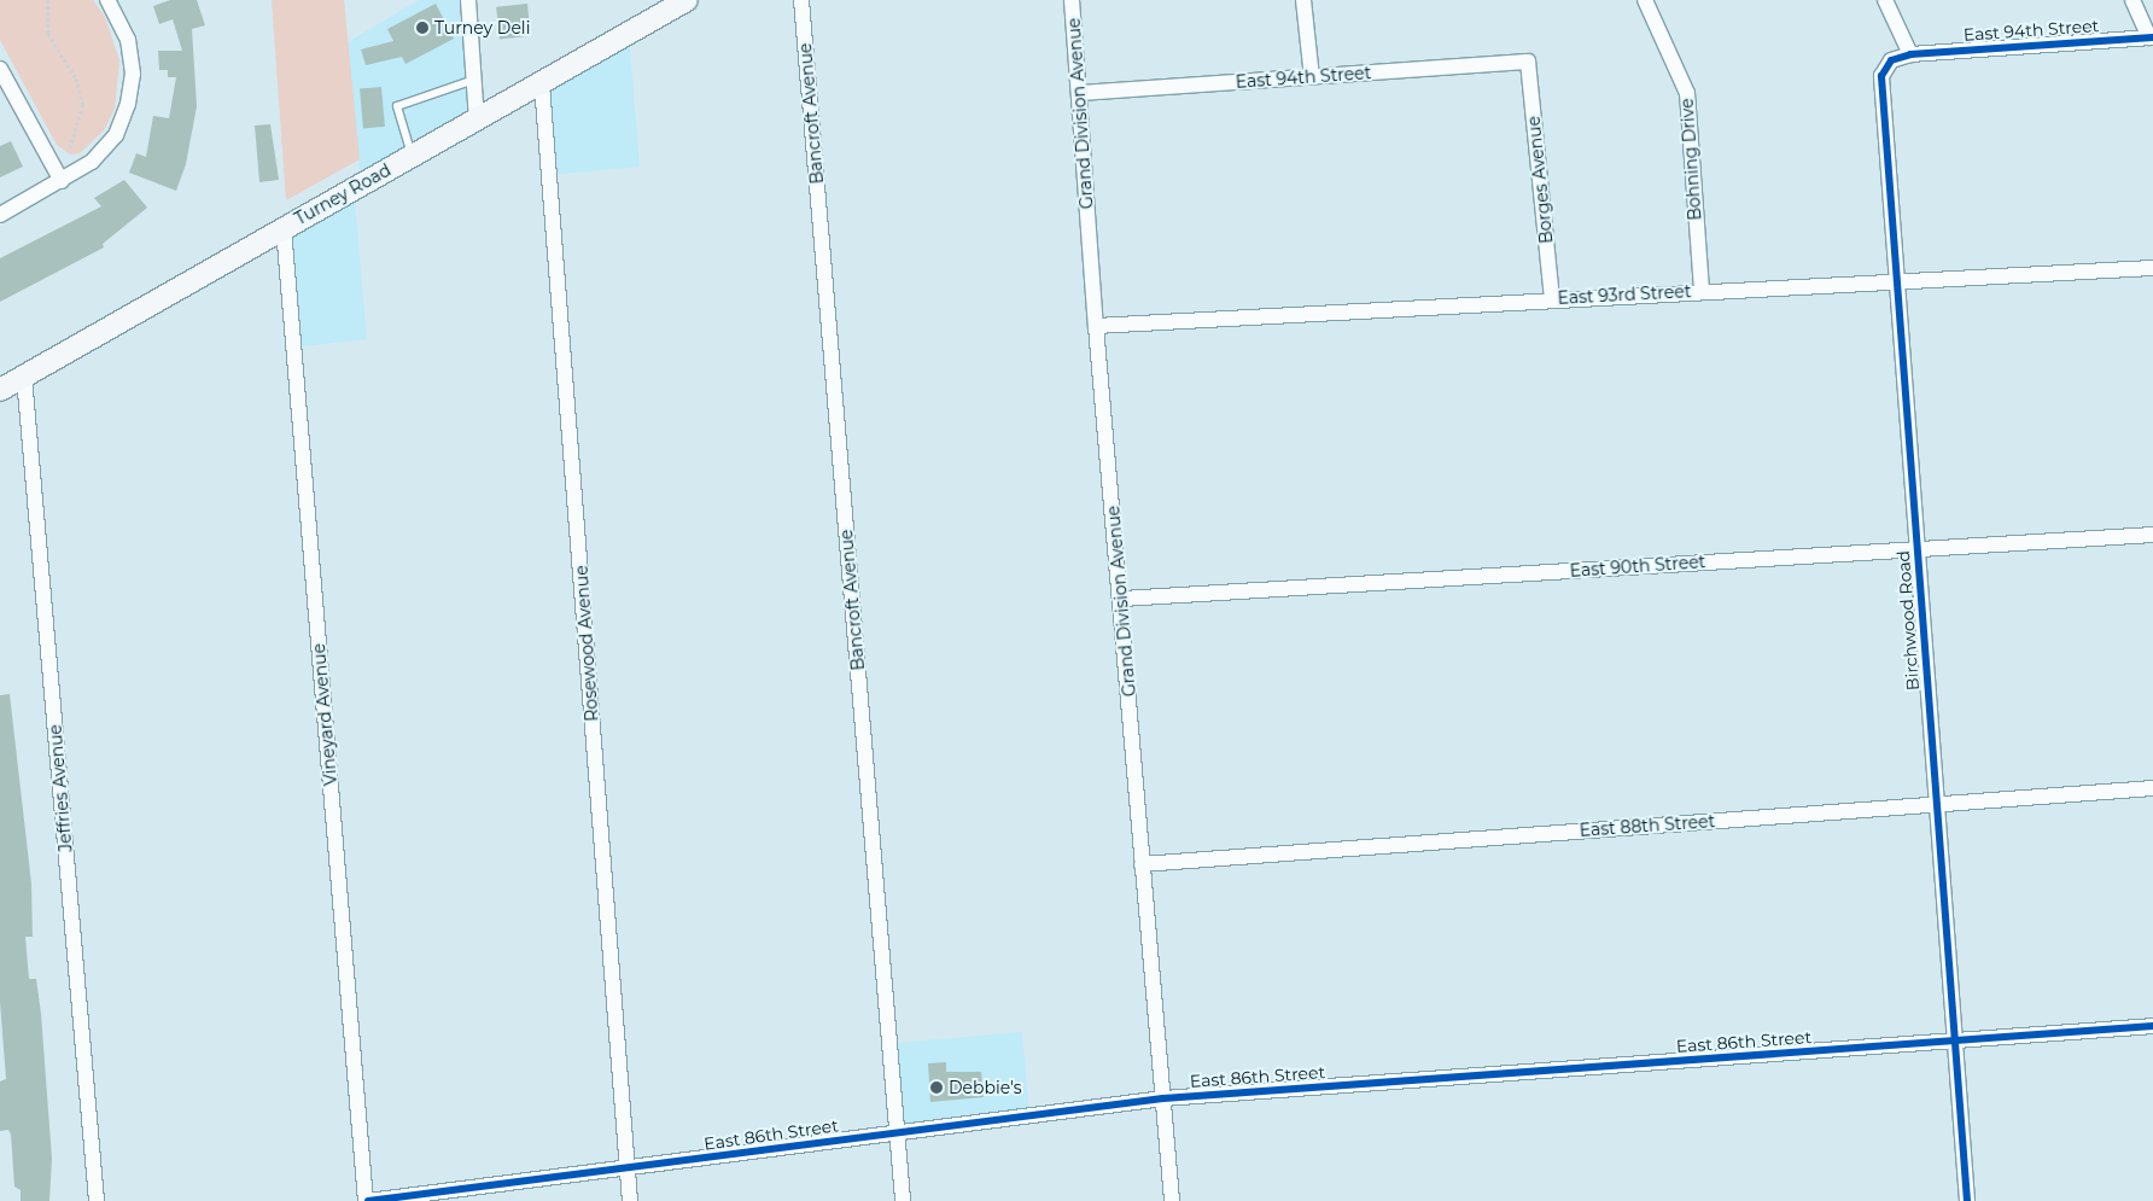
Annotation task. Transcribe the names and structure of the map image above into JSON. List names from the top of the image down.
{
  "streets": {
    "main road": ["Turney Road"],
    "street": [
      "East 94th Street",
      "Bancroft Avenue",
      "Grand Division Avenue",
      "Bohning Drive",
      "Borges Avenue",
      "East 93rd Street",
      "East 90th Street",
      "Birchwood Road",
      "Rosewood Avenue",
      "Vineyard Avenue",
      "Jeffries Avenue",
      "East 88th Street",
      "East 86th Street"
    ]
  },
  "crossings": [
    ["East 94th Street", "Grand Division Avenue"],
    ["East 94th Street", "Borges Avenue"],
    ["East 94th Street", "Birchwood Road"],
    ["Bancroft Avenue", "East 86th Street"],
    ["Grand Division Avenue", "East 93rd Street"],
    ["Grand Division Avenue", "East 90th Street"],
    ["Grand Division Avenue", "East 88th Street"],
    ["Grand Division Avenue", "East 86th Street"],
    ["Bohning Drive", "East 93rd Street"],
    ["Borges Avenue", "East 93rd Street"],
    ["Turney Road", "Rosewood Avenue"],
    ["Turney Road", "Vineyard Avenue"],
    ["Turney Road", "Jeffries Avenue"],
    ["East 93rd Street", "Birchwood Road"],
    ["East 90th Street", "Birchwood Road"],
    ["Birchwood Road", "East 88th Street"],
    ["Birchwood Road", "East 86th Street"],
    ["Rosewood Avenue", "East 86th Street"],
    ["Vineyard Avenue", "East 86th Street"]
  ],
  "places": ["Turney Deli", "Debbie's"]
}
